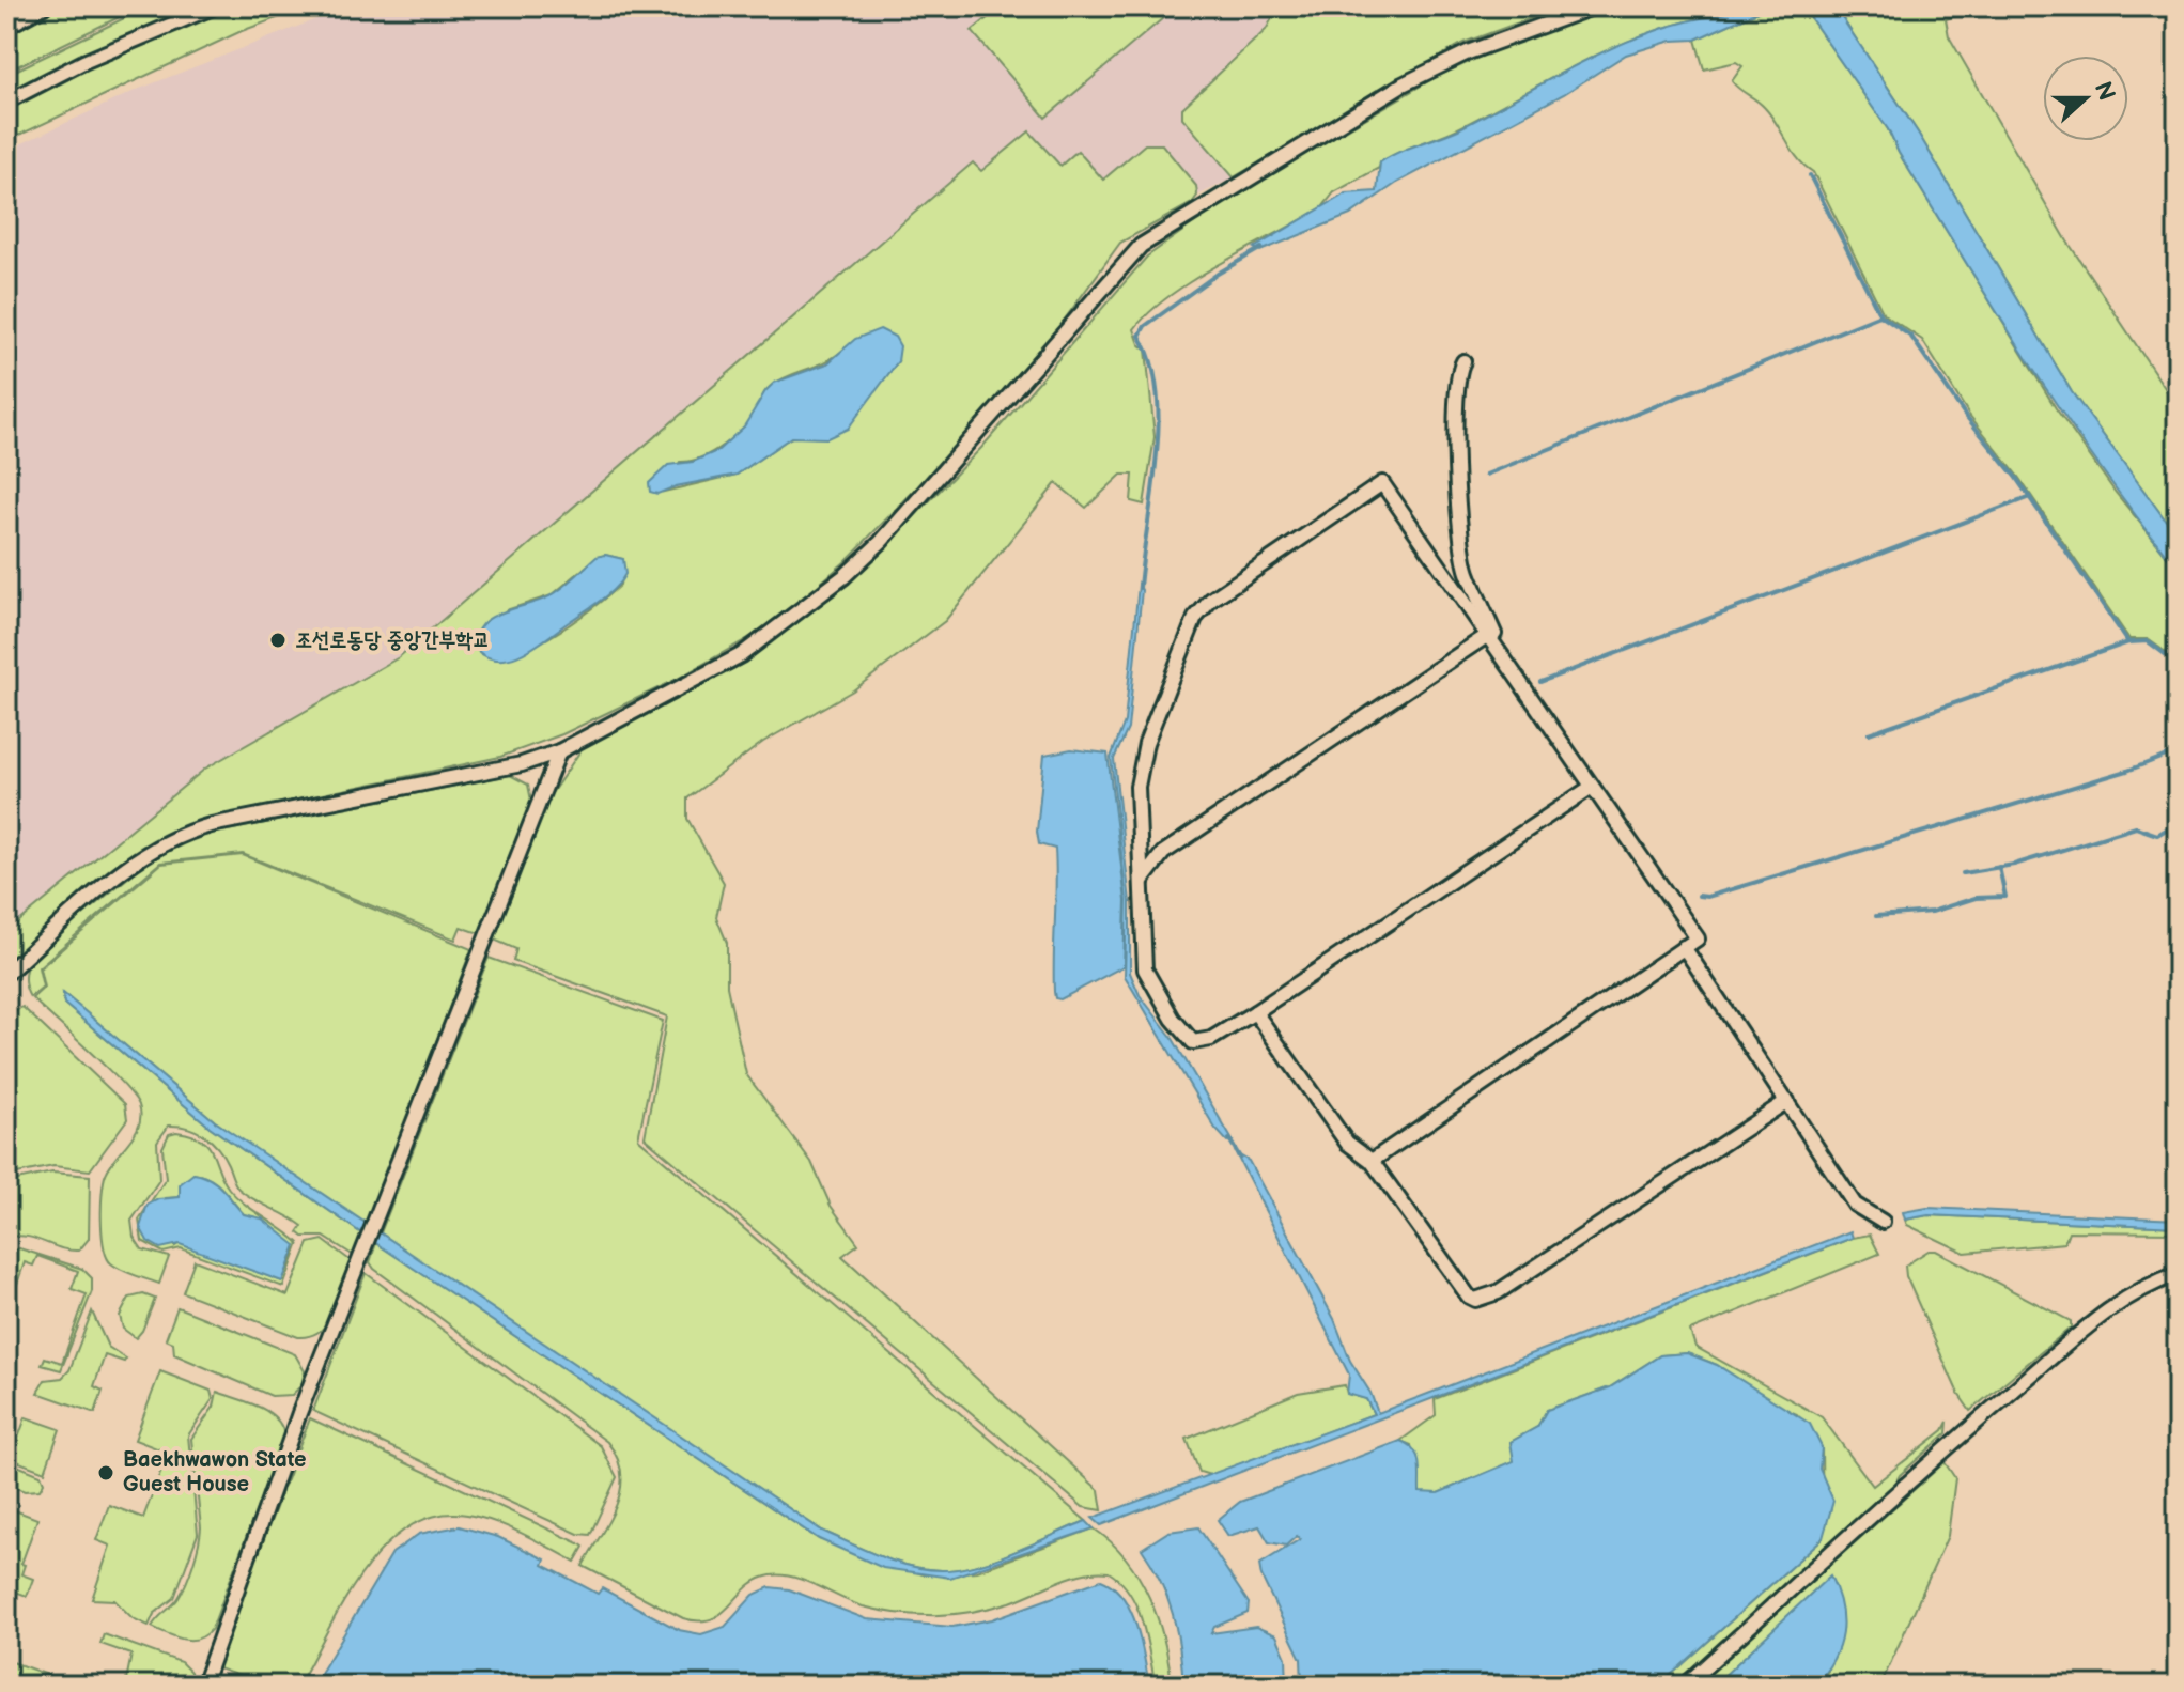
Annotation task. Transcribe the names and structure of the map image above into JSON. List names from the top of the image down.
{
  "places": ["조선로동당 중앙간부학교", "Baekhwawon State Guest House"],
  "north": "right"
}
